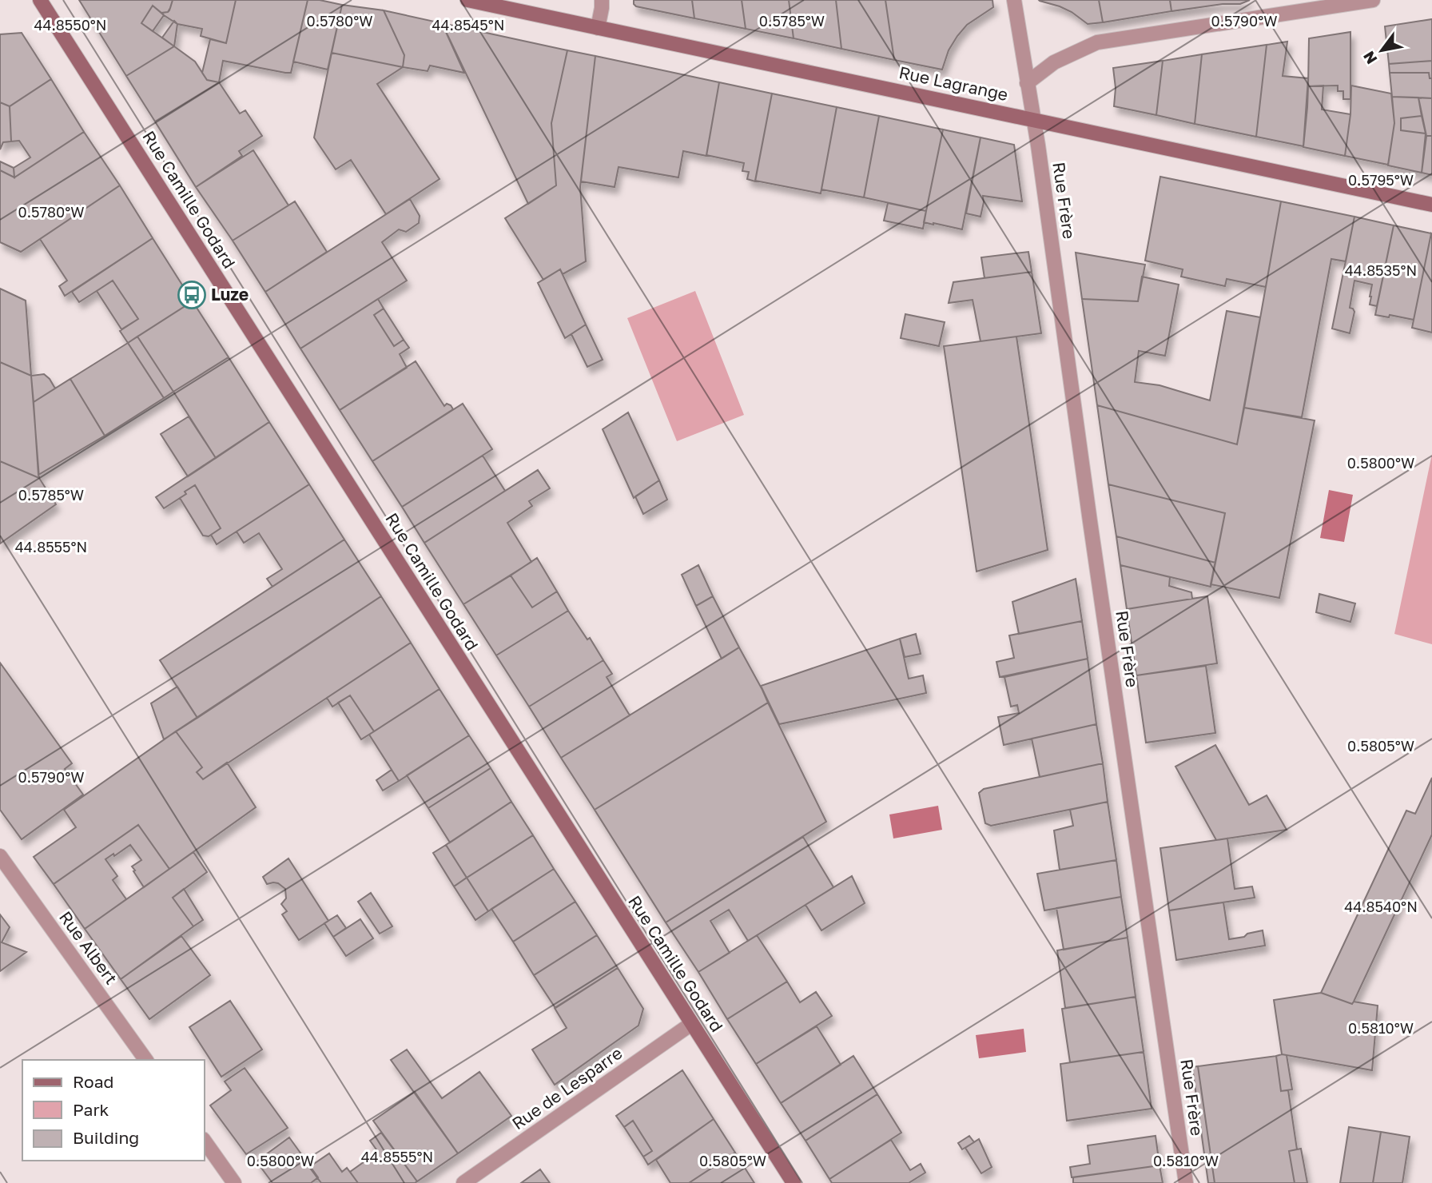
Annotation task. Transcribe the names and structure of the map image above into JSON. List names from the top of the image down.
{
  "streets": {
    "street": [
      "Rue Lagrange",
      "Rue Camille Godard",
      "Rue Frère",
      "Rue Albert",
      "Rue de Lesparre"
    ]
  },
  "crossings": [
    ["Rue Lagrange", "Rue Frère"],
    ["Rue Camille Godard", "Rue de Lesparre"]
  ],
  "places": {
    "bus stop": ["Luze"]
  },
  "legend": ["Road", "Park", "Building"],
  "north": "bottom left",
  "coordinates": [
    "0.5780°W",
    "0.5785°W",
    "0.5790°W",
    "44.8550°N",
    "44.8545°N",
    "0.5795°W",
    "44.8535°N",
    "0.5800°W",
    "44.8555°N",
    "0.5805°W",
    "44.8540°N",
    "0.5810°W"
  ]
}
